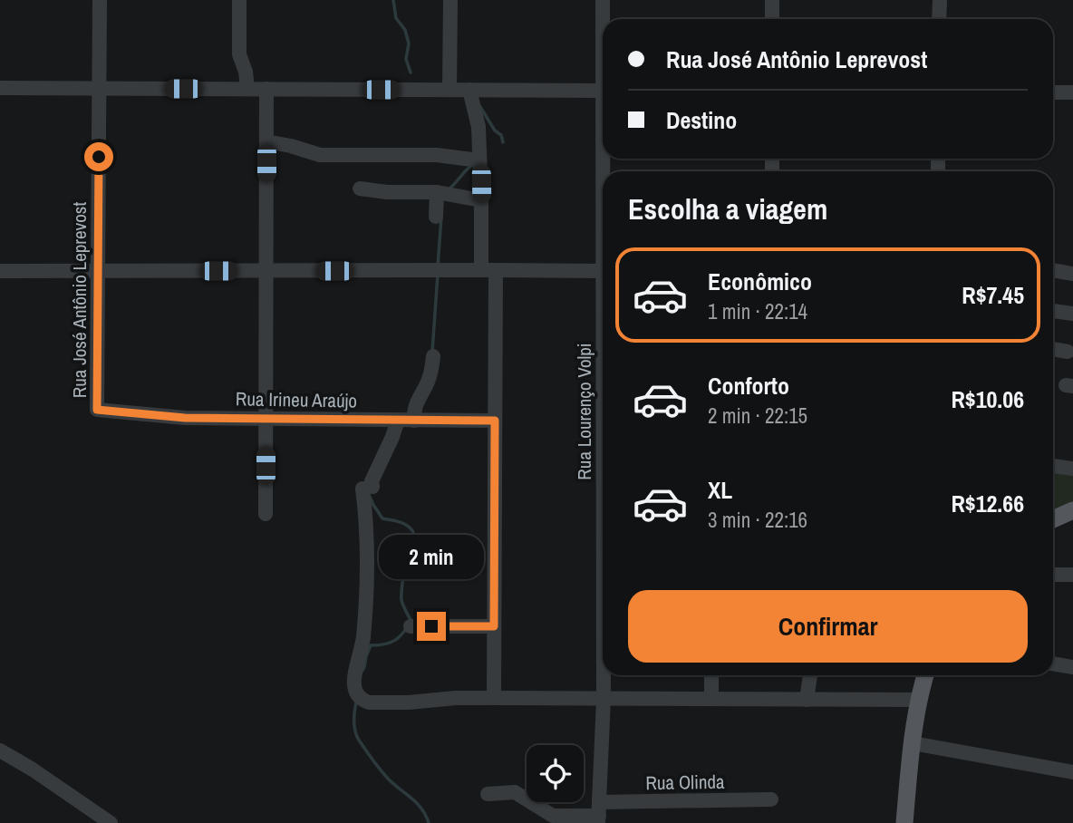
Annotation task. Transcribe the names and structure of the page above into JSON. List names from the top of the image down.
{
  "streets": {
    "street": [
      "Rua José Antônio Leprevost",
      "Rua Irineu Araújo",
      "Rua Lourenço Volpi",
      "Rua Olinda"
    ]
  },
  "crossings": [
    ["Rua José Antônio Leprevost", "Rua Irineu Araújo"],
    ["Rua Lourenço Volpi", "Rua Olinda"]
  ],
  "page": {
    "banner": ["Rua José Antônio Leprevost", "Destino"],
    "heading": "Escolha a viagem",
    "list": [
      {
        "name": "Econômico",
        "note": "1 min · 22:14",
        "value": "R$7.45"
      },
      {
        "name": "Conforto",
        "note": "2 min · 22:15",
        "value": "R$10.06"
      },
      {
        "name": "XL",
        "note": "3 min · 22:16",
        "value": "R$12.66"
      }
    ],
    "bubble": "2 min",
    "buttons": "Confirmar"
  }
}
